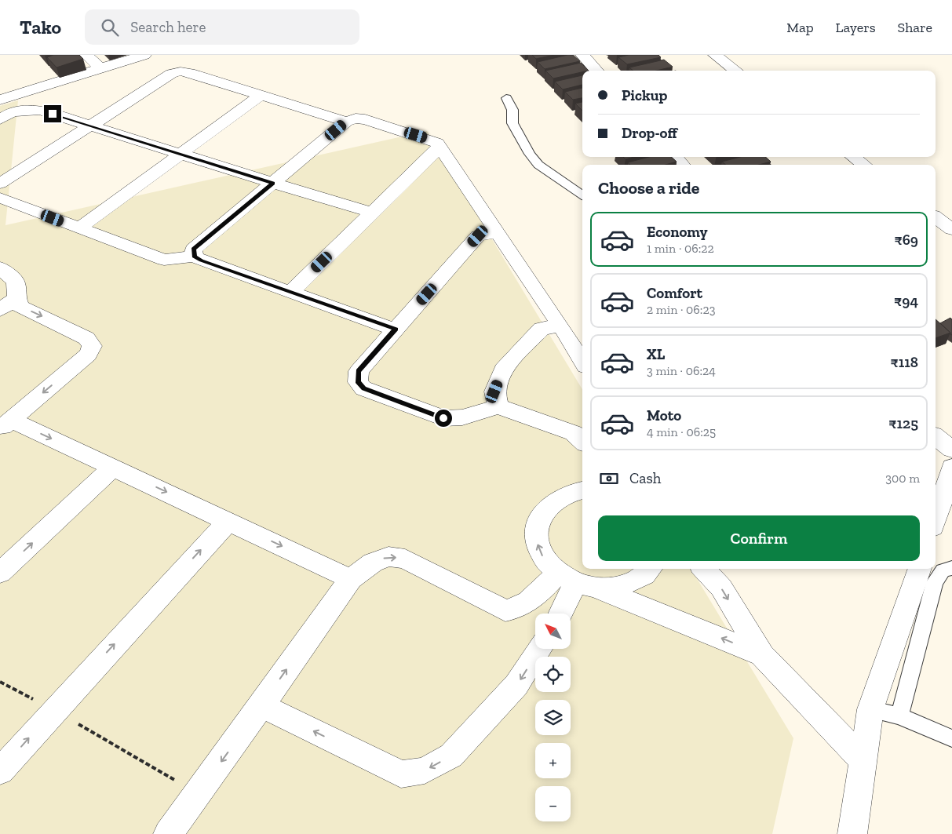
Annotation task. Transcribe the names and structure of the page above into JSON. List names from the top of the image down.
{
  "north": "top left",
  "page": {
    "header": "Tako",
    "search": "Search here",
    "nav": ["Map", "Layers", "Share"],
    "banner": ["Pickup", "Drop-off"],
    "heading": "Choose a ride",
    "list": [
      {
        "name": "Economy",
        "note": "1 min · 06:22",
        "value": "₹69"
      },
      {
        "name": "Comfort",
        "note": "2 min · 06:23",
        "value": "₹94"
      },
      {
        "name": "XL",
        "note": "3 min · 06:24",
        "value": "₹118"
      },
      {
        "name": "Moto",
        "note": "4 min · 06:25",
        "value": "₹125"
      }
    ],
    "pay": ["Cash", "300 m"],
    "buttons": "Confirm",
    "map_buttons": ["+", "−"]
  }
}
